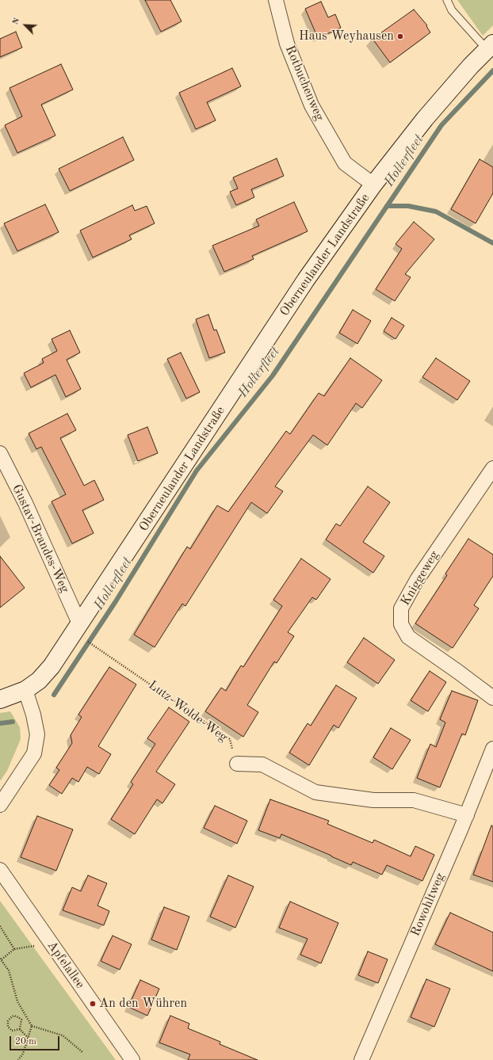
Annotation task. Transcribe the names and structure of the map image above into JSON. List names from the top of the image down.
{
  "streets": {
    "street": [
      "Rotbuchenweg",
      "Oberneulander Landstraße",
      "Gustav-Brandes-Weg",
      "Kniggeweg",
      "Rowohltweg",
      "Apfelallee"
    ],
    "path": ["Lutz-Wolde-Weg"]
  },
  "crossings": [
    ["Rotbuchenweg", "Oberneulander Landstraße"],
    ["Oberneulander Landstraße", "Gustav-Brandes-Weg"]
  ],
  "water": ["Hollerfleet"],
  "places": ["Haus Weyhausen", "An den Wühren"],
  "scale_bar": "20 m",
  "north": "top left"
}
